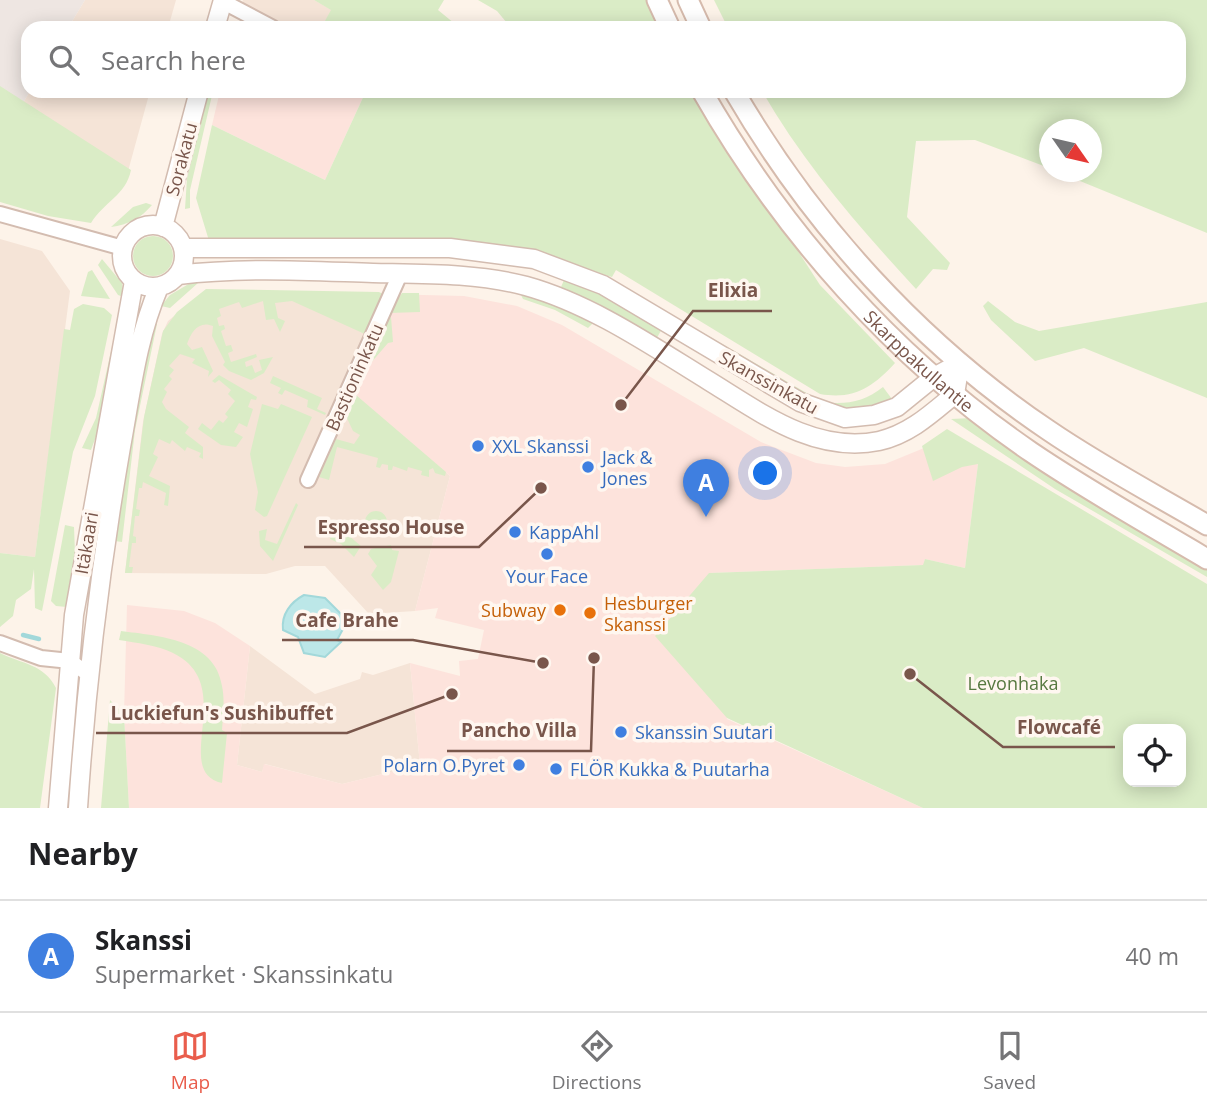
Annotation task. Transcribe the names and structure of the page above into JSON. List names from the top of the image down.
{
  "streets": {
    "main road": ["Skarppakullantie"],
    "street": [
      "Sorakatu",
      "Bastioninkatu",
      "Skanssinkatu",
      "Itäkaari"
    ]
  },
  "crossings": [
    ["Sorakatu", "Skanssinkatu"],
    ["Sorakatu", "Itäkaari"],
    ["Skarppakullantie", "Skanssinkatu"],
    ["Bastioninkatu", "Skanssinkatu"],
    ["Skanssinkatu", "Itäkaari"]
  ],
  "parks": ["Levonhaka"],
  "places": [
    "Elixia",
    "XXL Skanssi",
    "Jack & Jones",
    "Espresso House",
    "KappAhl",
    "Your Face",
    "Subway",
    "Hesburger Skanssi",
    "Pancho Villa",
    "Cafe Brahe",
    "Flowcafé",
    "Luckiefun's Sushibuffet",
    "Skanssin Suutari",
    "Polarn O.Pyret",
    "FLÖR Kukka & Puutarha"
  ],
  "north": "bottom right",
  "page": {
    "search": "Search here",
    "pins": "A",
    "heading": "Nearby",
    "list": [
      {
        "mark": "A",
        "name": "Skanssi",
        "note": "Supermarket · Skanssinkatu",
        "value": "40 m"
      }
    ],
    "nav": ["Map", "Directions", "Saved"]
  }
}
